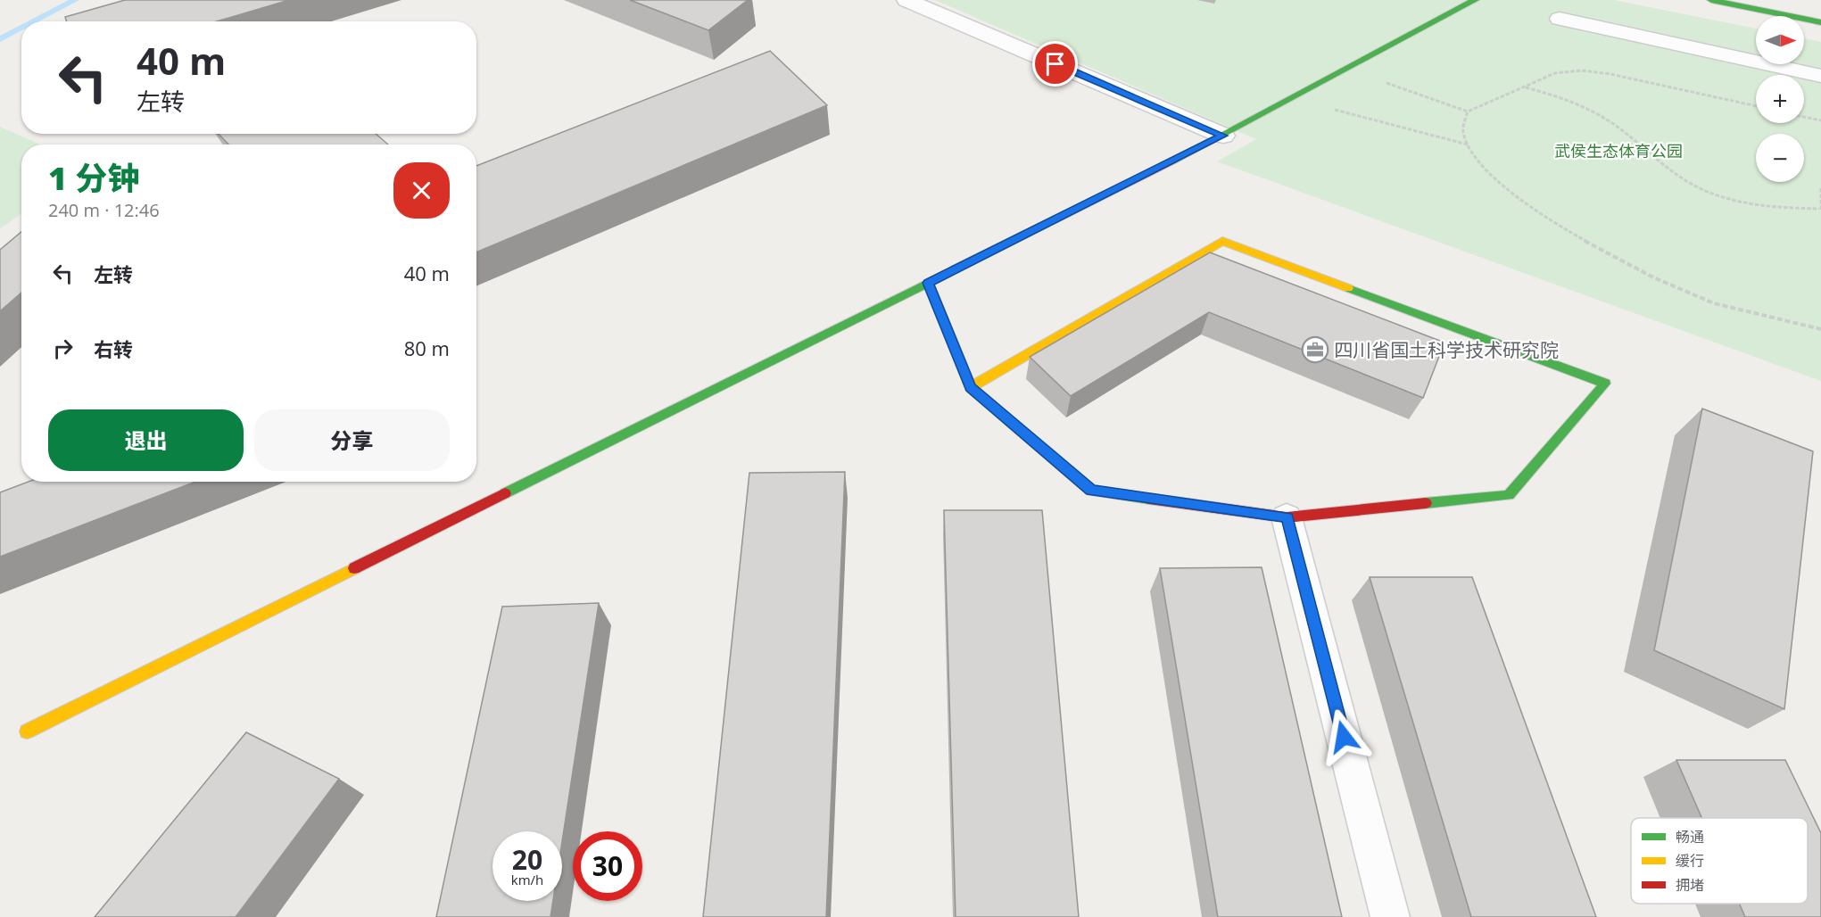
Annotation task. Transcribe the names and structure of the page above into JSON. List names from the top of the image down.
{
  "parks": ["武侯生态体育公园"],
  "places": {
    "office": ["四川省国土科学技术研究院"]
  },
  "legend": ["畅通", "缓行", "拥堵"],
  "north": "right",
  "page": {
    "map_buttons": ["+", "−"],
    "turn": ["40 m", "左转"],
    "heading": ["1 分钟", "240 m · 12:46"],
    "list": [
      {
        "name": "左转",
        "value": "40 m"
      },
      {
        "name": "右转",
        "value": "80 m"
      }
    ],
    "buttons": ["退出", "分享"],
    "speed": "20 km/h",
    "limit": "30"
  }
}
